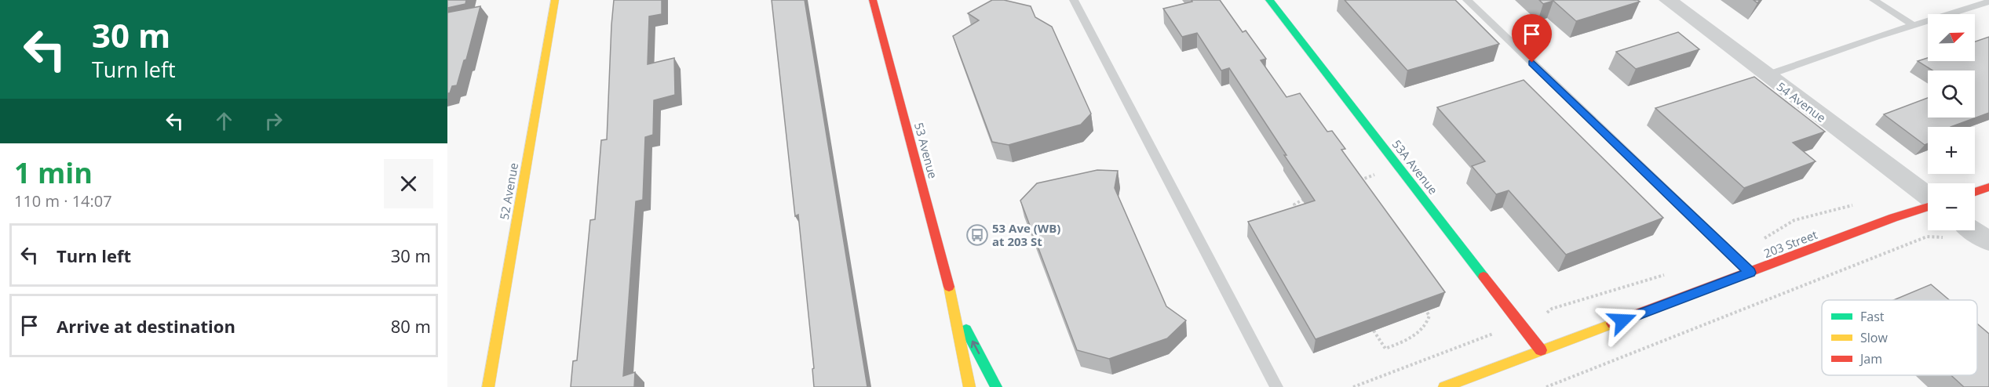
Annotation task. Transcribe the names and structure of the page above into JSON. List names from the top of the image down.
{
  "streets": {
    "street": [
      "54 Avenue",
      "53 Avenue",
      "53A Avenue",
      "52 Avenue",
      "203 Street"
    ]
  },
  "crossings": [
    ["53A Avenue", "203 Street"]
  ],
  "places": {
    "bus stop": ["53 Ave (WB) at 203 St"]
  },
  "legend": ["Fast", "Slow", "Jam"],
  "north": "top right",
  "page": {
    "turn": ["30 m", "Turn left"],
    "map_buttons": ["+", "−"],
    "heading": ["1 min", "110 m · 14:07"],
    "list": [
      {
        "name": "Turn left",
        "value": "30 m"
      },
      {
        "name": "Arrive at destination",
        "value": "80 m"
      }
    ]
  }
}
